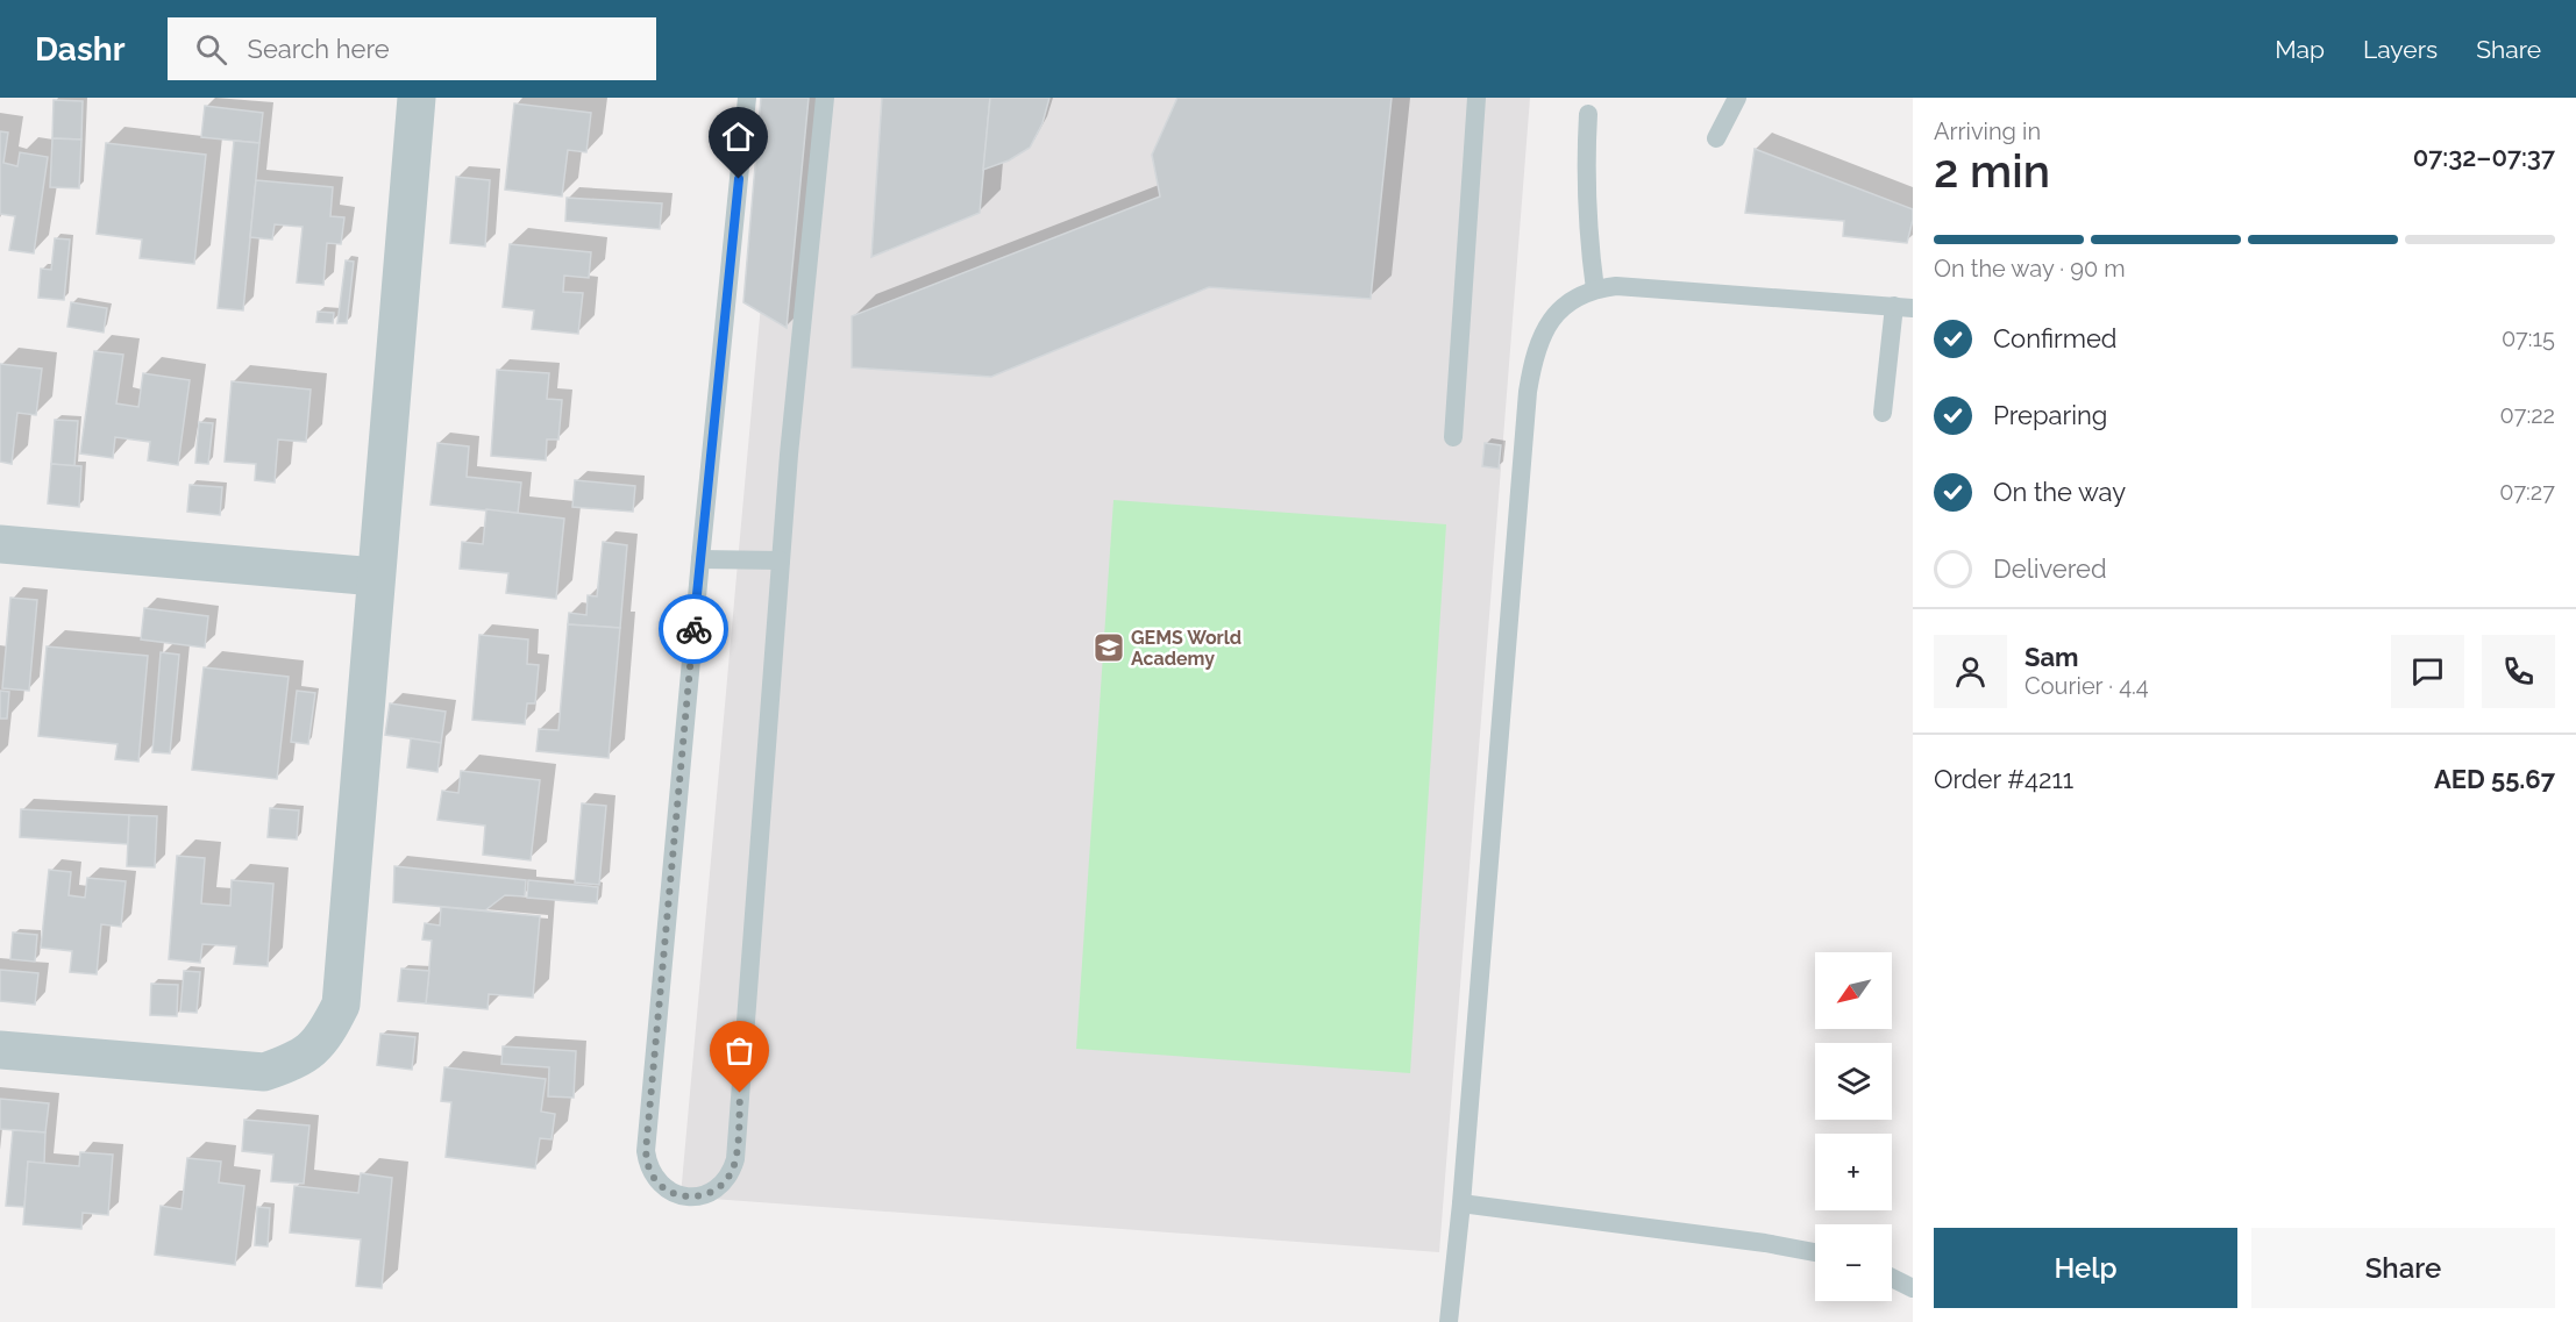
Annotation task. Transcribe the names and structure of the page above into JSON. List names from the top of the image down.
{
  "places": {
    "school or university": ["GEMS World Academy"]
  },
  "north": "bottom left",
  "page": {
    "header": "Dashr",
    "search": "Search here",
    "nav": ["Map", "Layers", "Share"],
    "heading": ["2 min", "Arriving in", "07:32–07:37"],
    "panel": [
      "Sam",
      "Courier · 4.4",
      "Order #4211",
      "AED 55.67"
    ],
    "bar": "On the way · 90 m",
    "list": [
      ["Confirmed", "07:15"],
      ["Preparing", "07:22"],
      ["On the way", "07:27"],
      "Delivered"
    ],
    "map_buttons": ["+", "−"],
    "buttons": ["Help", "Share"]
  }
}
